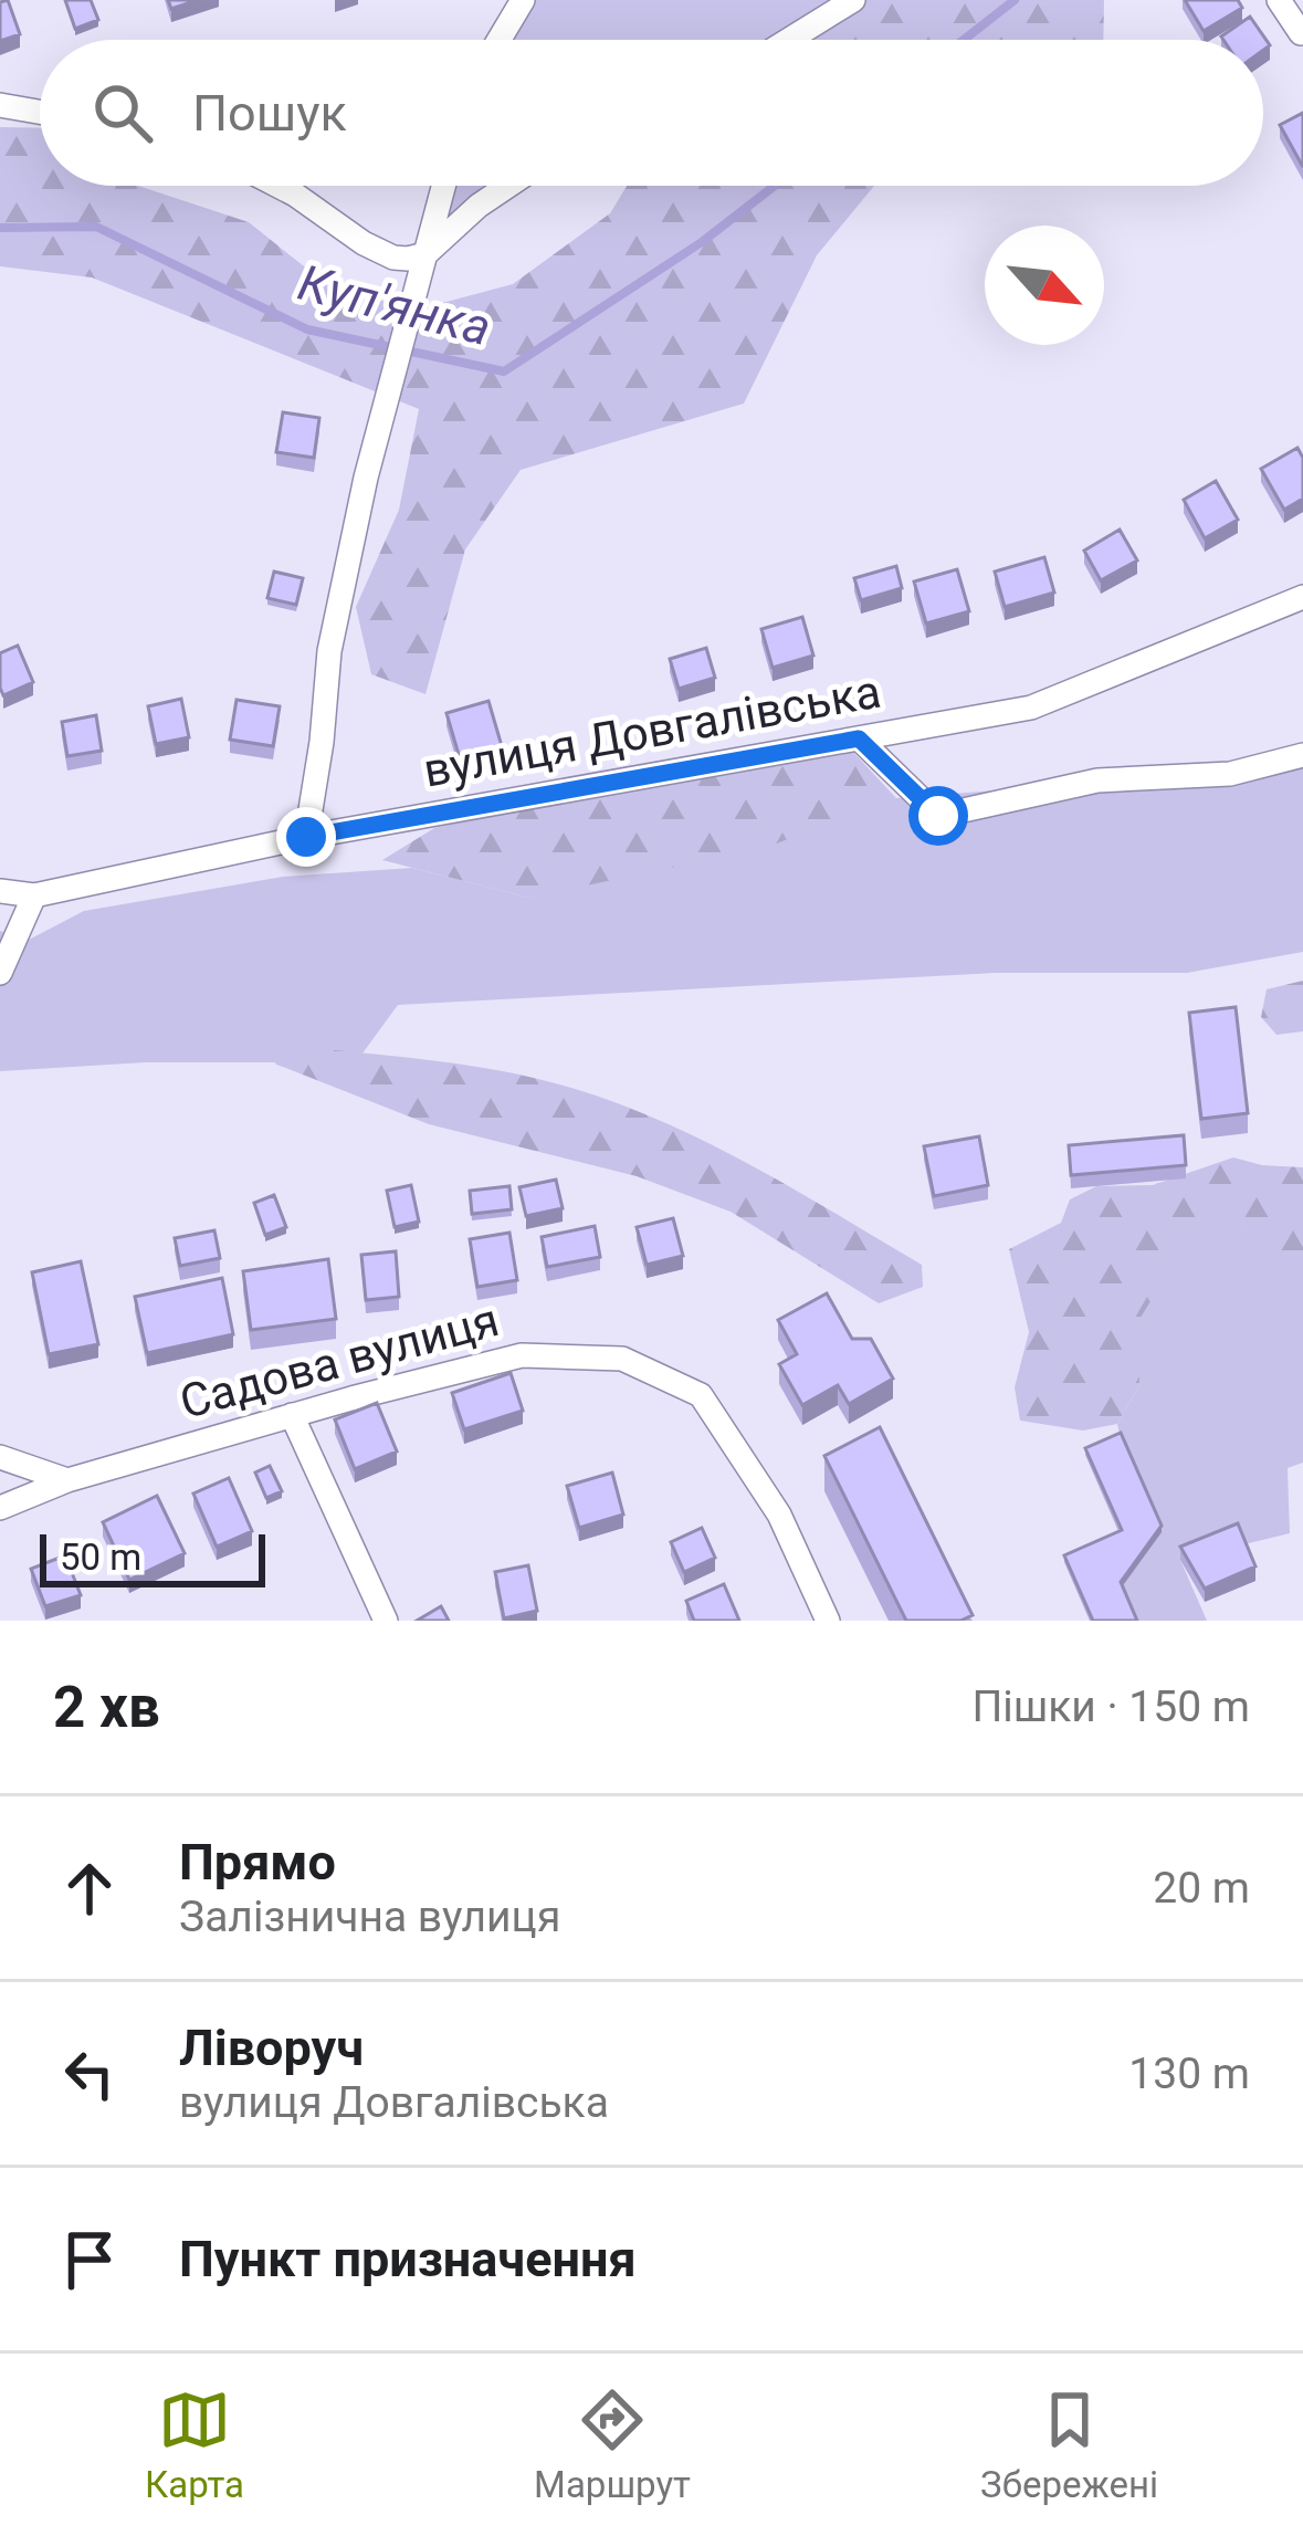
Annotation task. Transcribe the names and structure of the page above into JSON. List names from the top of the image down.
{
  "streets": {
    "street": ["вулиця Довгалівська", "Садова вулиця"]
  },
  "water": ["Куп'янка"],
  "scale_bar": "50 m",
  "north": "bottom right",
  "page": {
    "search": "Пошук",
    "scale": "50 m",
    "heading": ["2 хв", "Пішки · 150 m"],
    "list": [
      ["Прямо", "Залізнична вулиця", "20 m"],
      ["Ліворуч", "вулиця Довгалівська", "130 m"],
      "Пункт призначення"
    ],
    "nav": ["Карта", "Маршрут", "Збережені"]
  }
}
